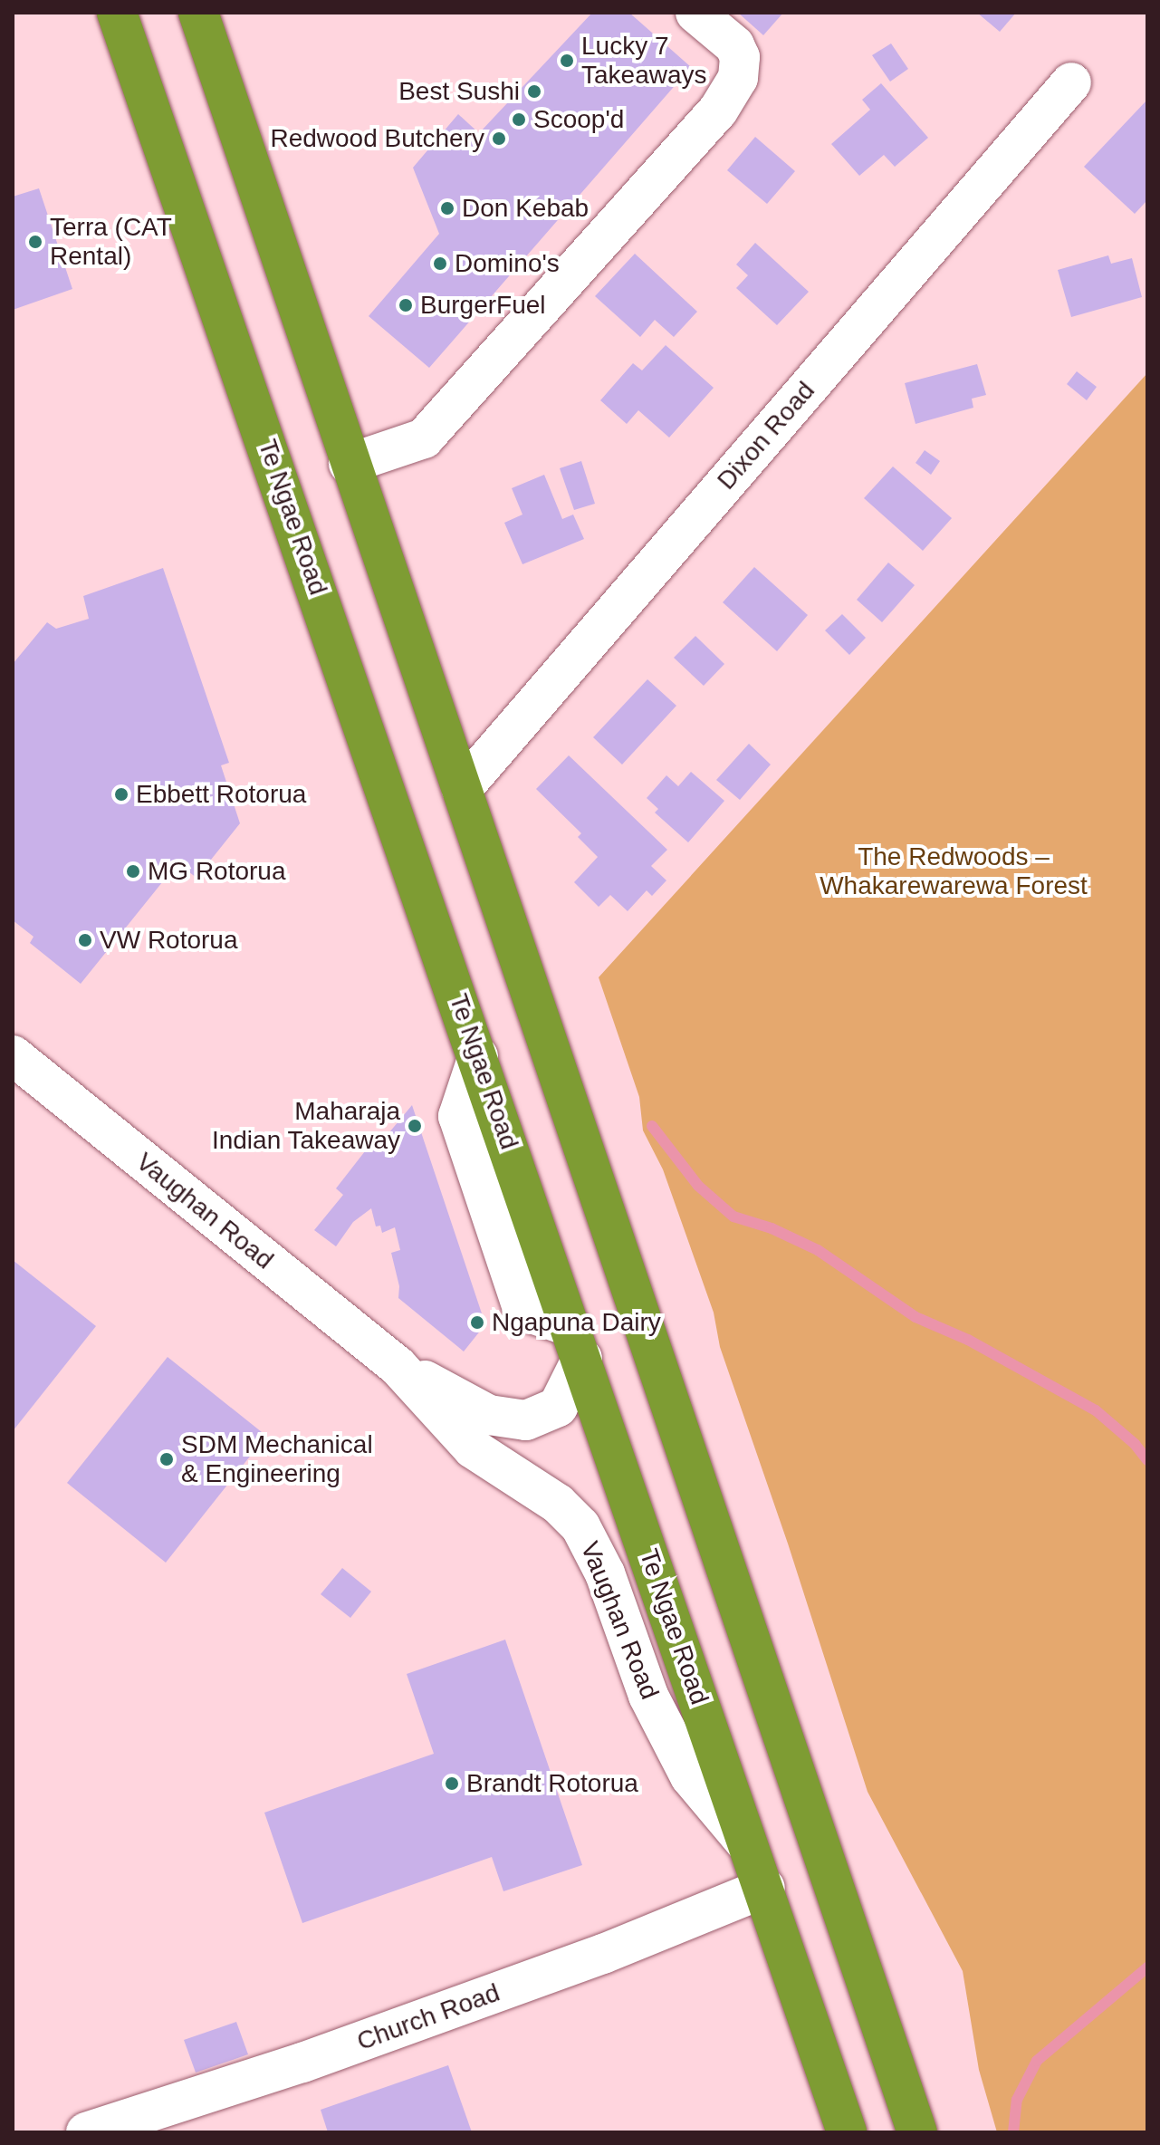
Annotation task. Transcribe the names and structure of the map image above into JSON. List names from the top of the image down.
{
  "streets": {
    "highway": ["Te Ngae Road"],
    "street": ["Dixon Road", "Vaughan Road", "Church Road"]
  },
  "crossings": [
    ["Te Ngae Road", "Vaughan Road"],
    ["Te Ngae Road", "Church Road"]
  ],
  "parks": ["The Redwoods – Whakarewarewa Forest"],
  "places": [
    "Lucky 7 Takeaways",
    "Best Sushi",
    "Scoop'd",
    "Redwood Butchery",
    "Don Kebab",
    "Terra (CAT Rental)",
    "Domino's",
    "BurgerFuel",
    "Ebbett Rotorua",
    "MG Rotorua",
    "VW Rotorua",
    "Maharaja Indian Takeaway",
    "Ngapuna Dairy",
    "SDM Mechanical & Engineering",
    "Brandt Rotorua"
  ]
}
